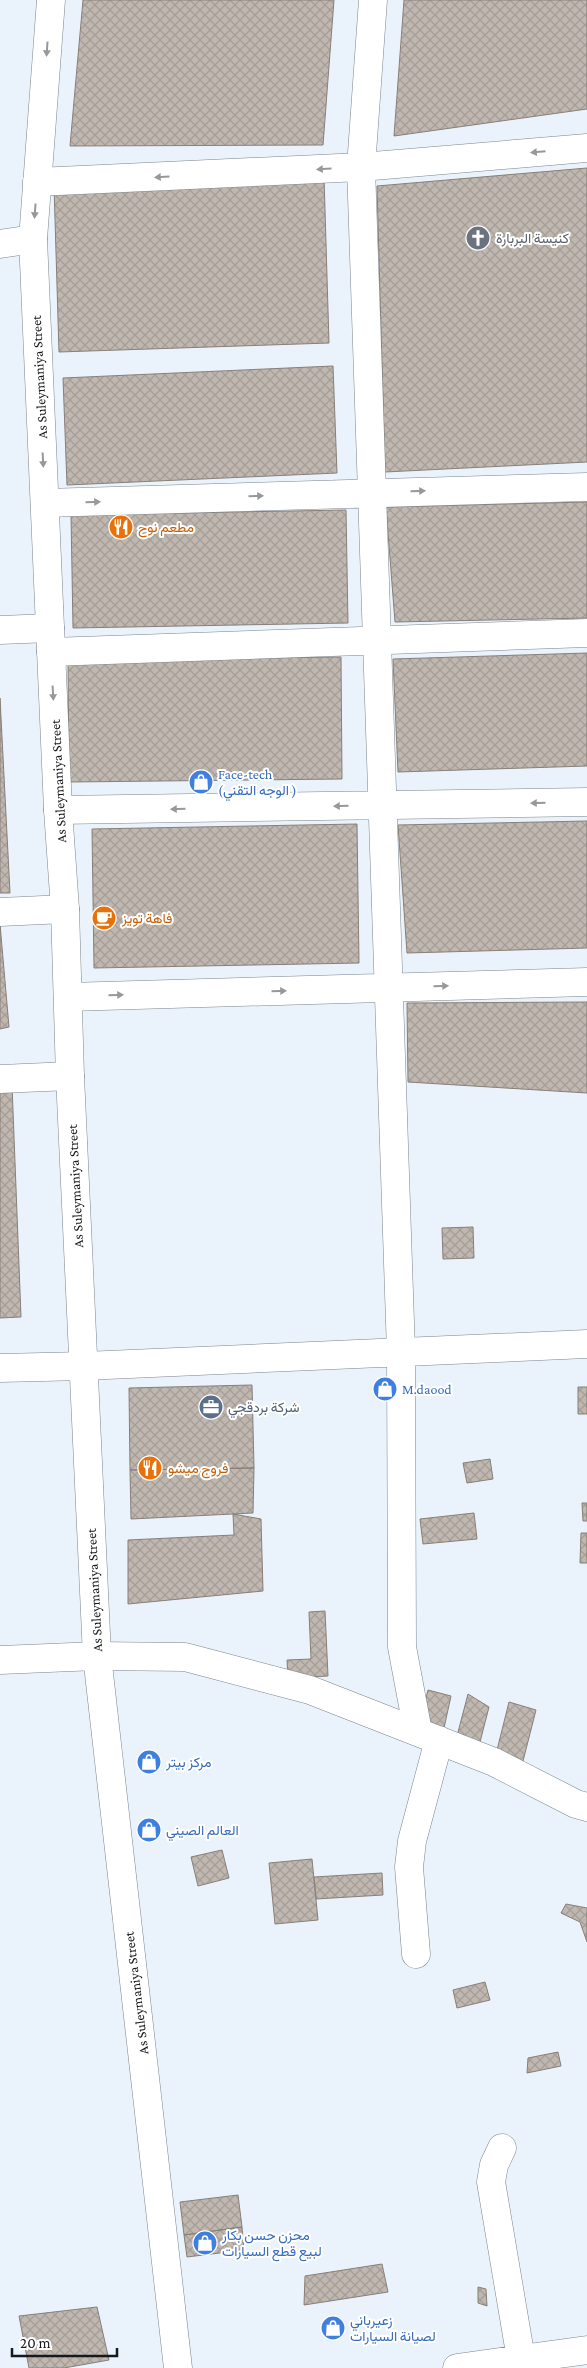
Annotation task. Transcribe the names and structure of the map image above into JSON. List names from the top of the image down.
{
  "streets": {
    "street": ["As Suleymaniya Street"]
  },
  "places": {
    "church": ["كنيسة البربارة"],
    "restaurant": ["مطعم نوح", "فروج ميشو"],
    "shop": [
      "Face-tech (الوجه التقني )",
      "M.daood",
      "مركز بيتر",
      "العالم الصيني",
      "محزن حسن بكار لبيع قطع السيارات",
      "زعيرباني لصيانة السيارات"
    ],
    "cafe": ["فاهة تويز"],
    "office": ["شركة بردقجي"]
  },
  "scale_bar": "20 m"
}
